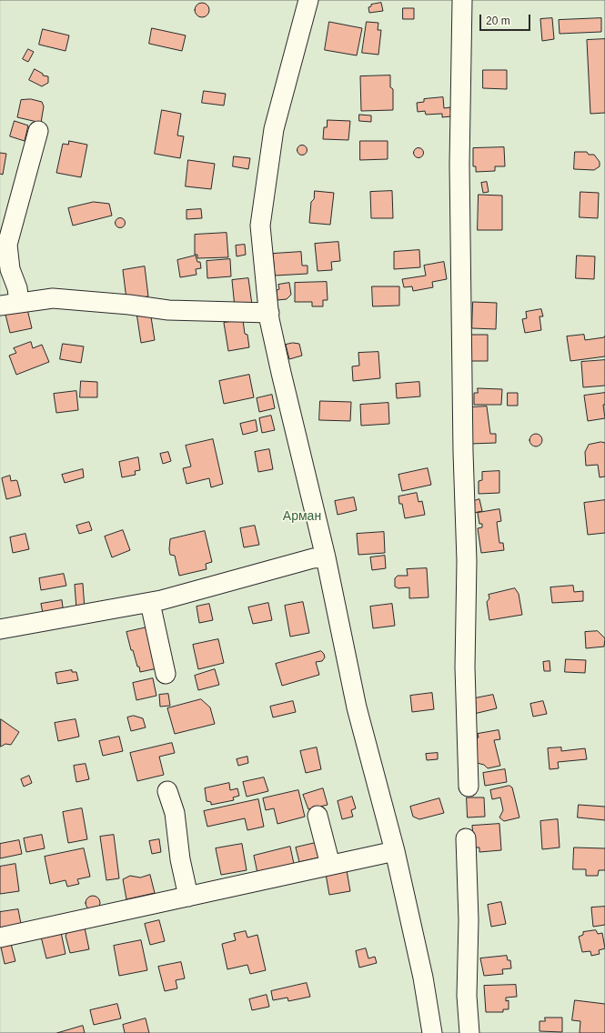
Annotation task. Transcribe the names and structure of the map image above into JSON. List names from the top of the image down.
{
  "parks": ["Арман"],
  "scale_bar": "20 m"
}
